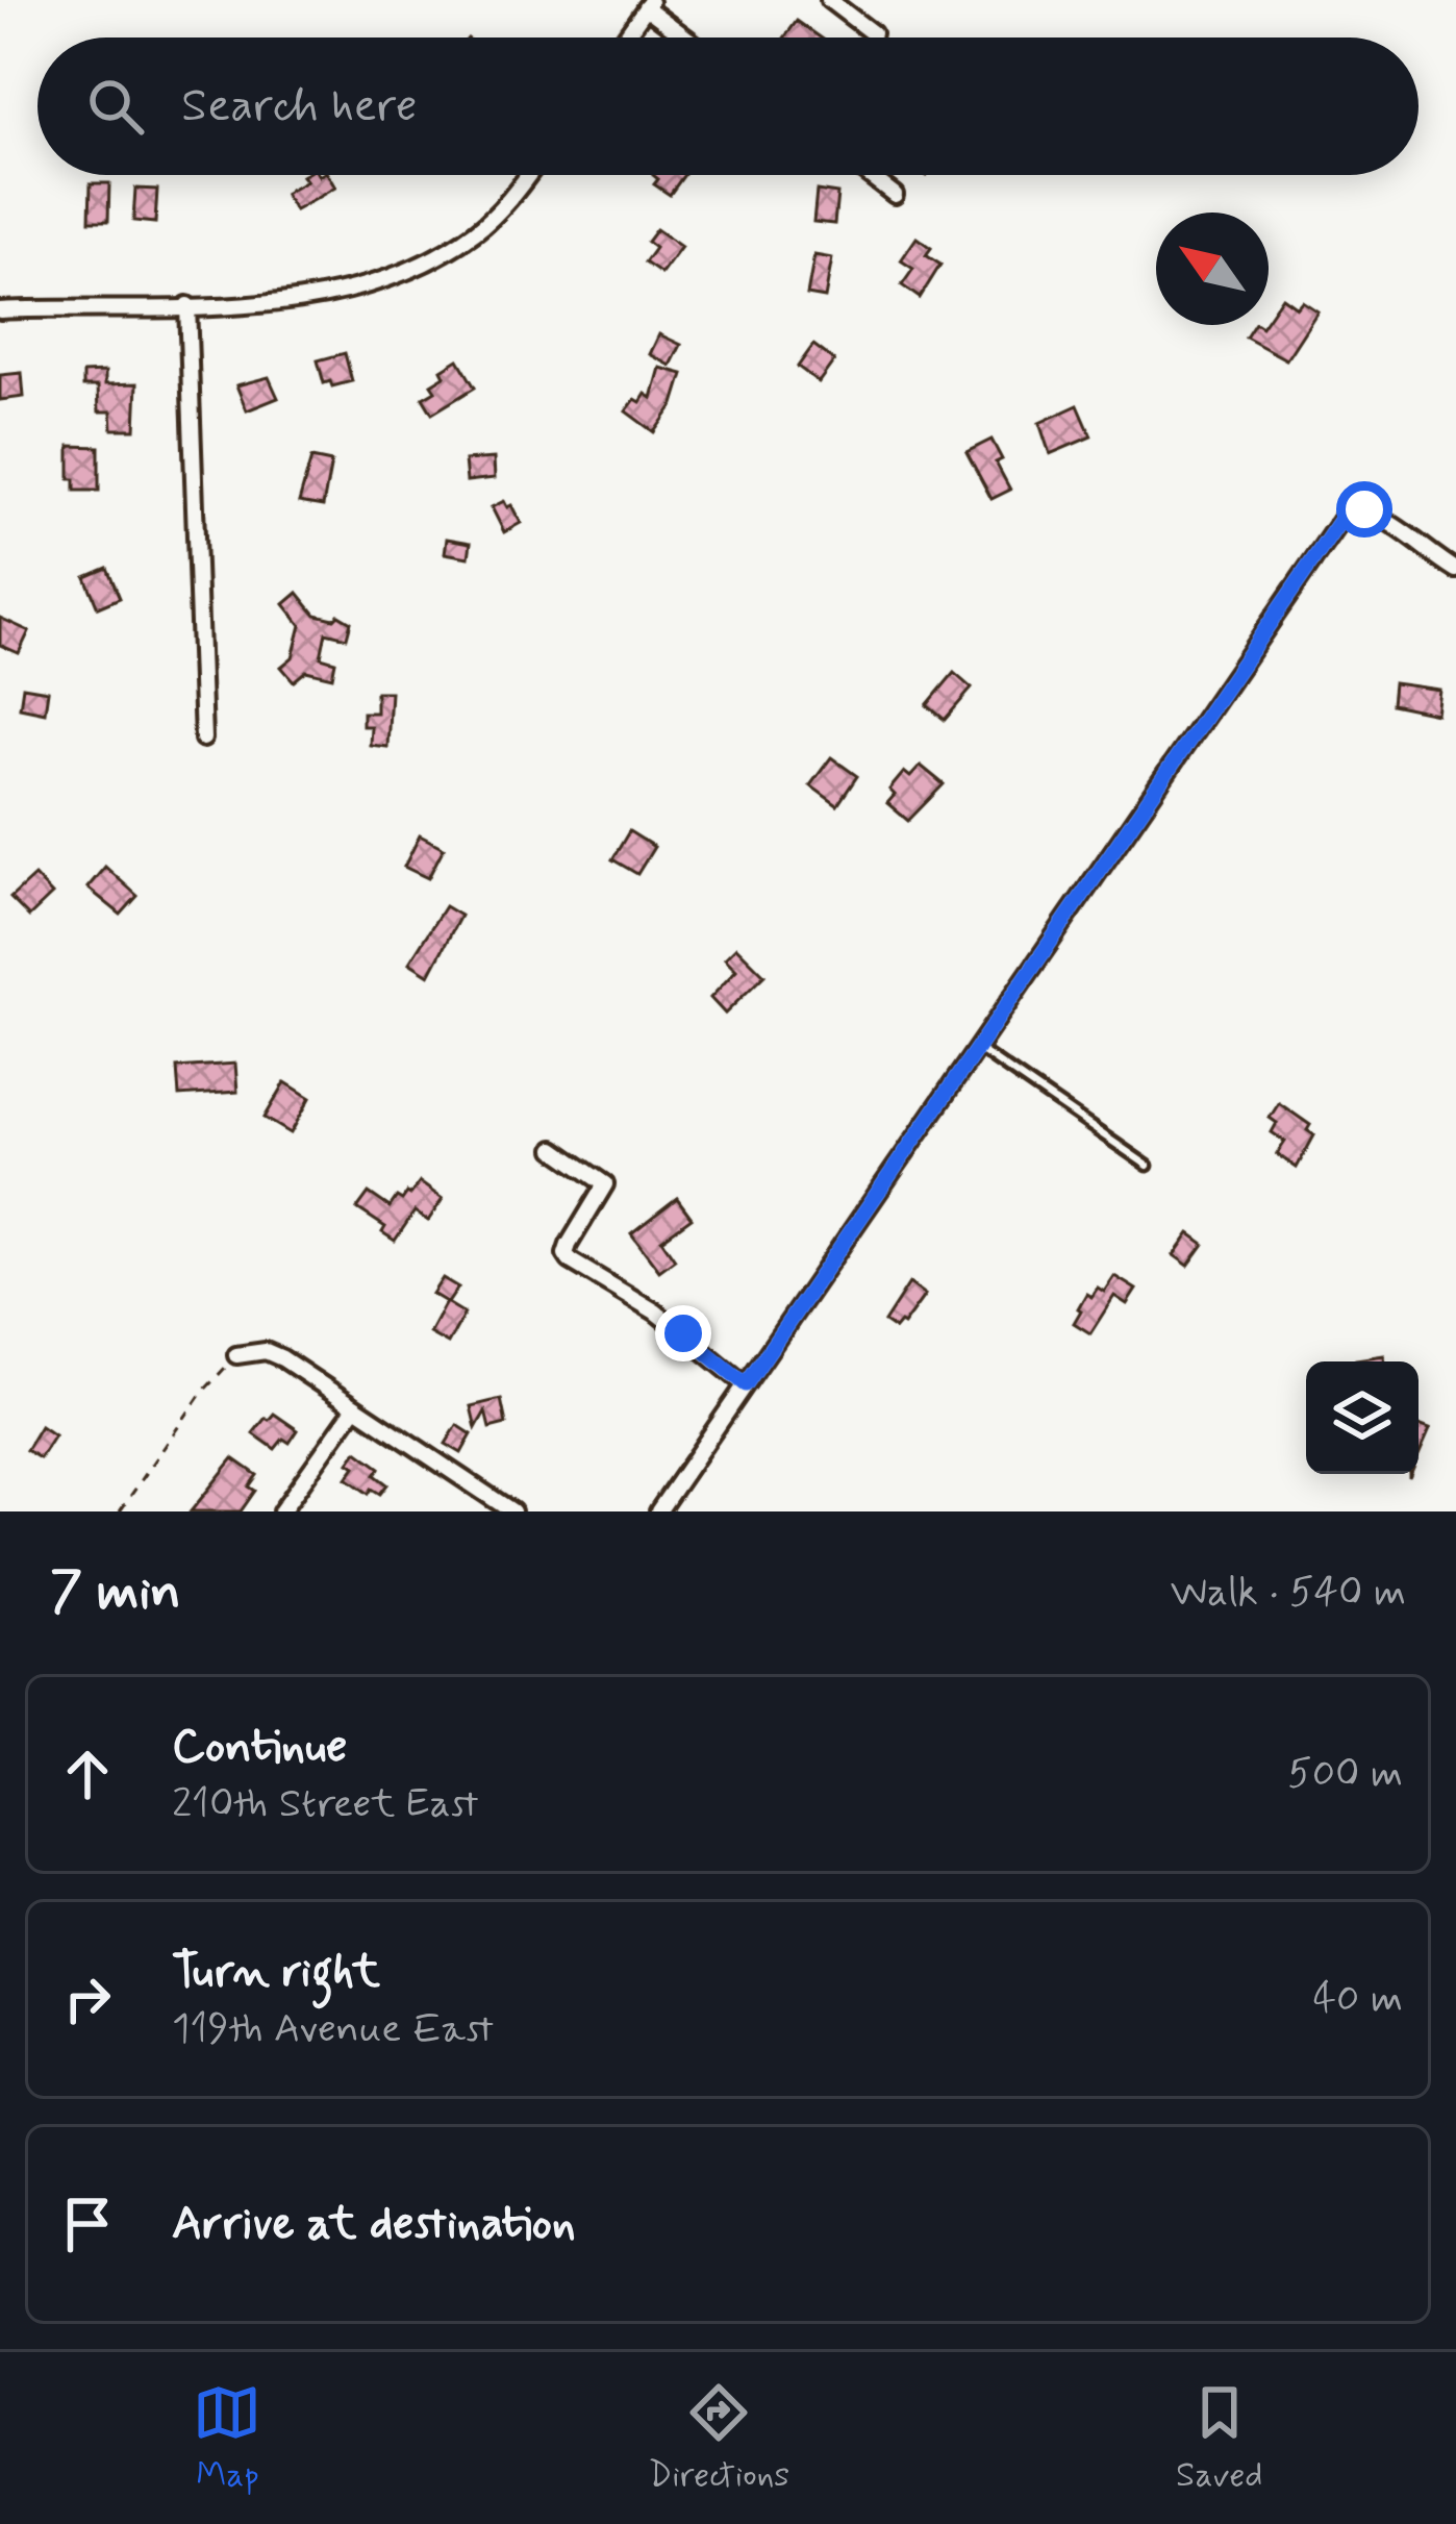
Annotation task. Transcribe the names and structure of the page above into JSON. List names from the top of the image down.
{
  "north": "top left",
  "page": {
    "search": "Search here",
    "heading": ["7 min", "Walk · 540 m"],
    "list": [
      ["Continue", "210th Street East", "500 m"],
      ["Turn right", "119th Avenue East", "40 m"],
      "Arrive at destination"
    ],
    "nav": ["Map", "Directions", "Saved"]
  }
}
